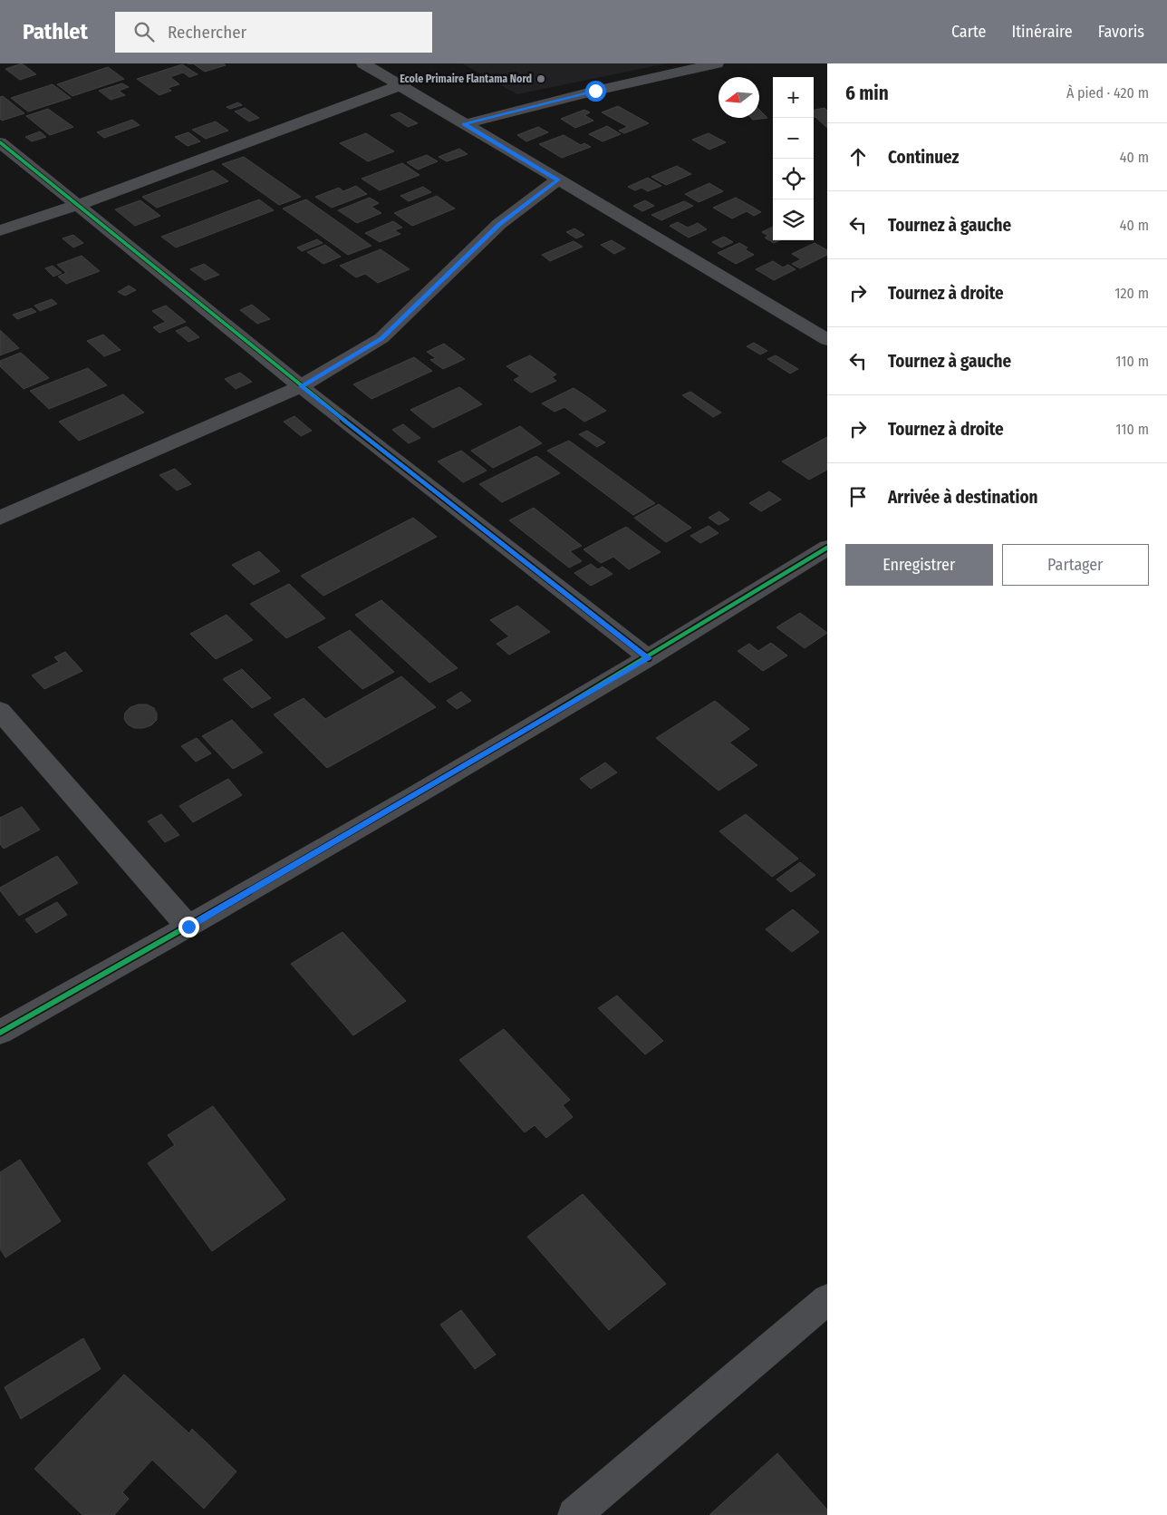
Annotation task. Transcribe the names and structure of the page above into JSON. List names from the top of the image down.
{
  "places": ["Ecole Primaire Flantama Nord"],
  "north": "left",
  "page": {
    "header": "Pathlet",
    "search": "Rechercher",
    "nav": ["Carte", "Itinéraire", "Favoris"],
    "heading": ["6 min", "À pied · 420 m"],
    "map_buttons": ["+", "−"],
    "list": [
      ["Continuez", "40 m"],
      ["Tournez à gauche", "40 m"],
      ["Tournez à droite", "120 m"],
      ["Tournez à gauche", "110 m"],
      ["Tournez à droite", "110 m"],
      "Arrivée à destination"
    ],
    "buttons": ["Enregistrer", "Partager"]
  }
}
